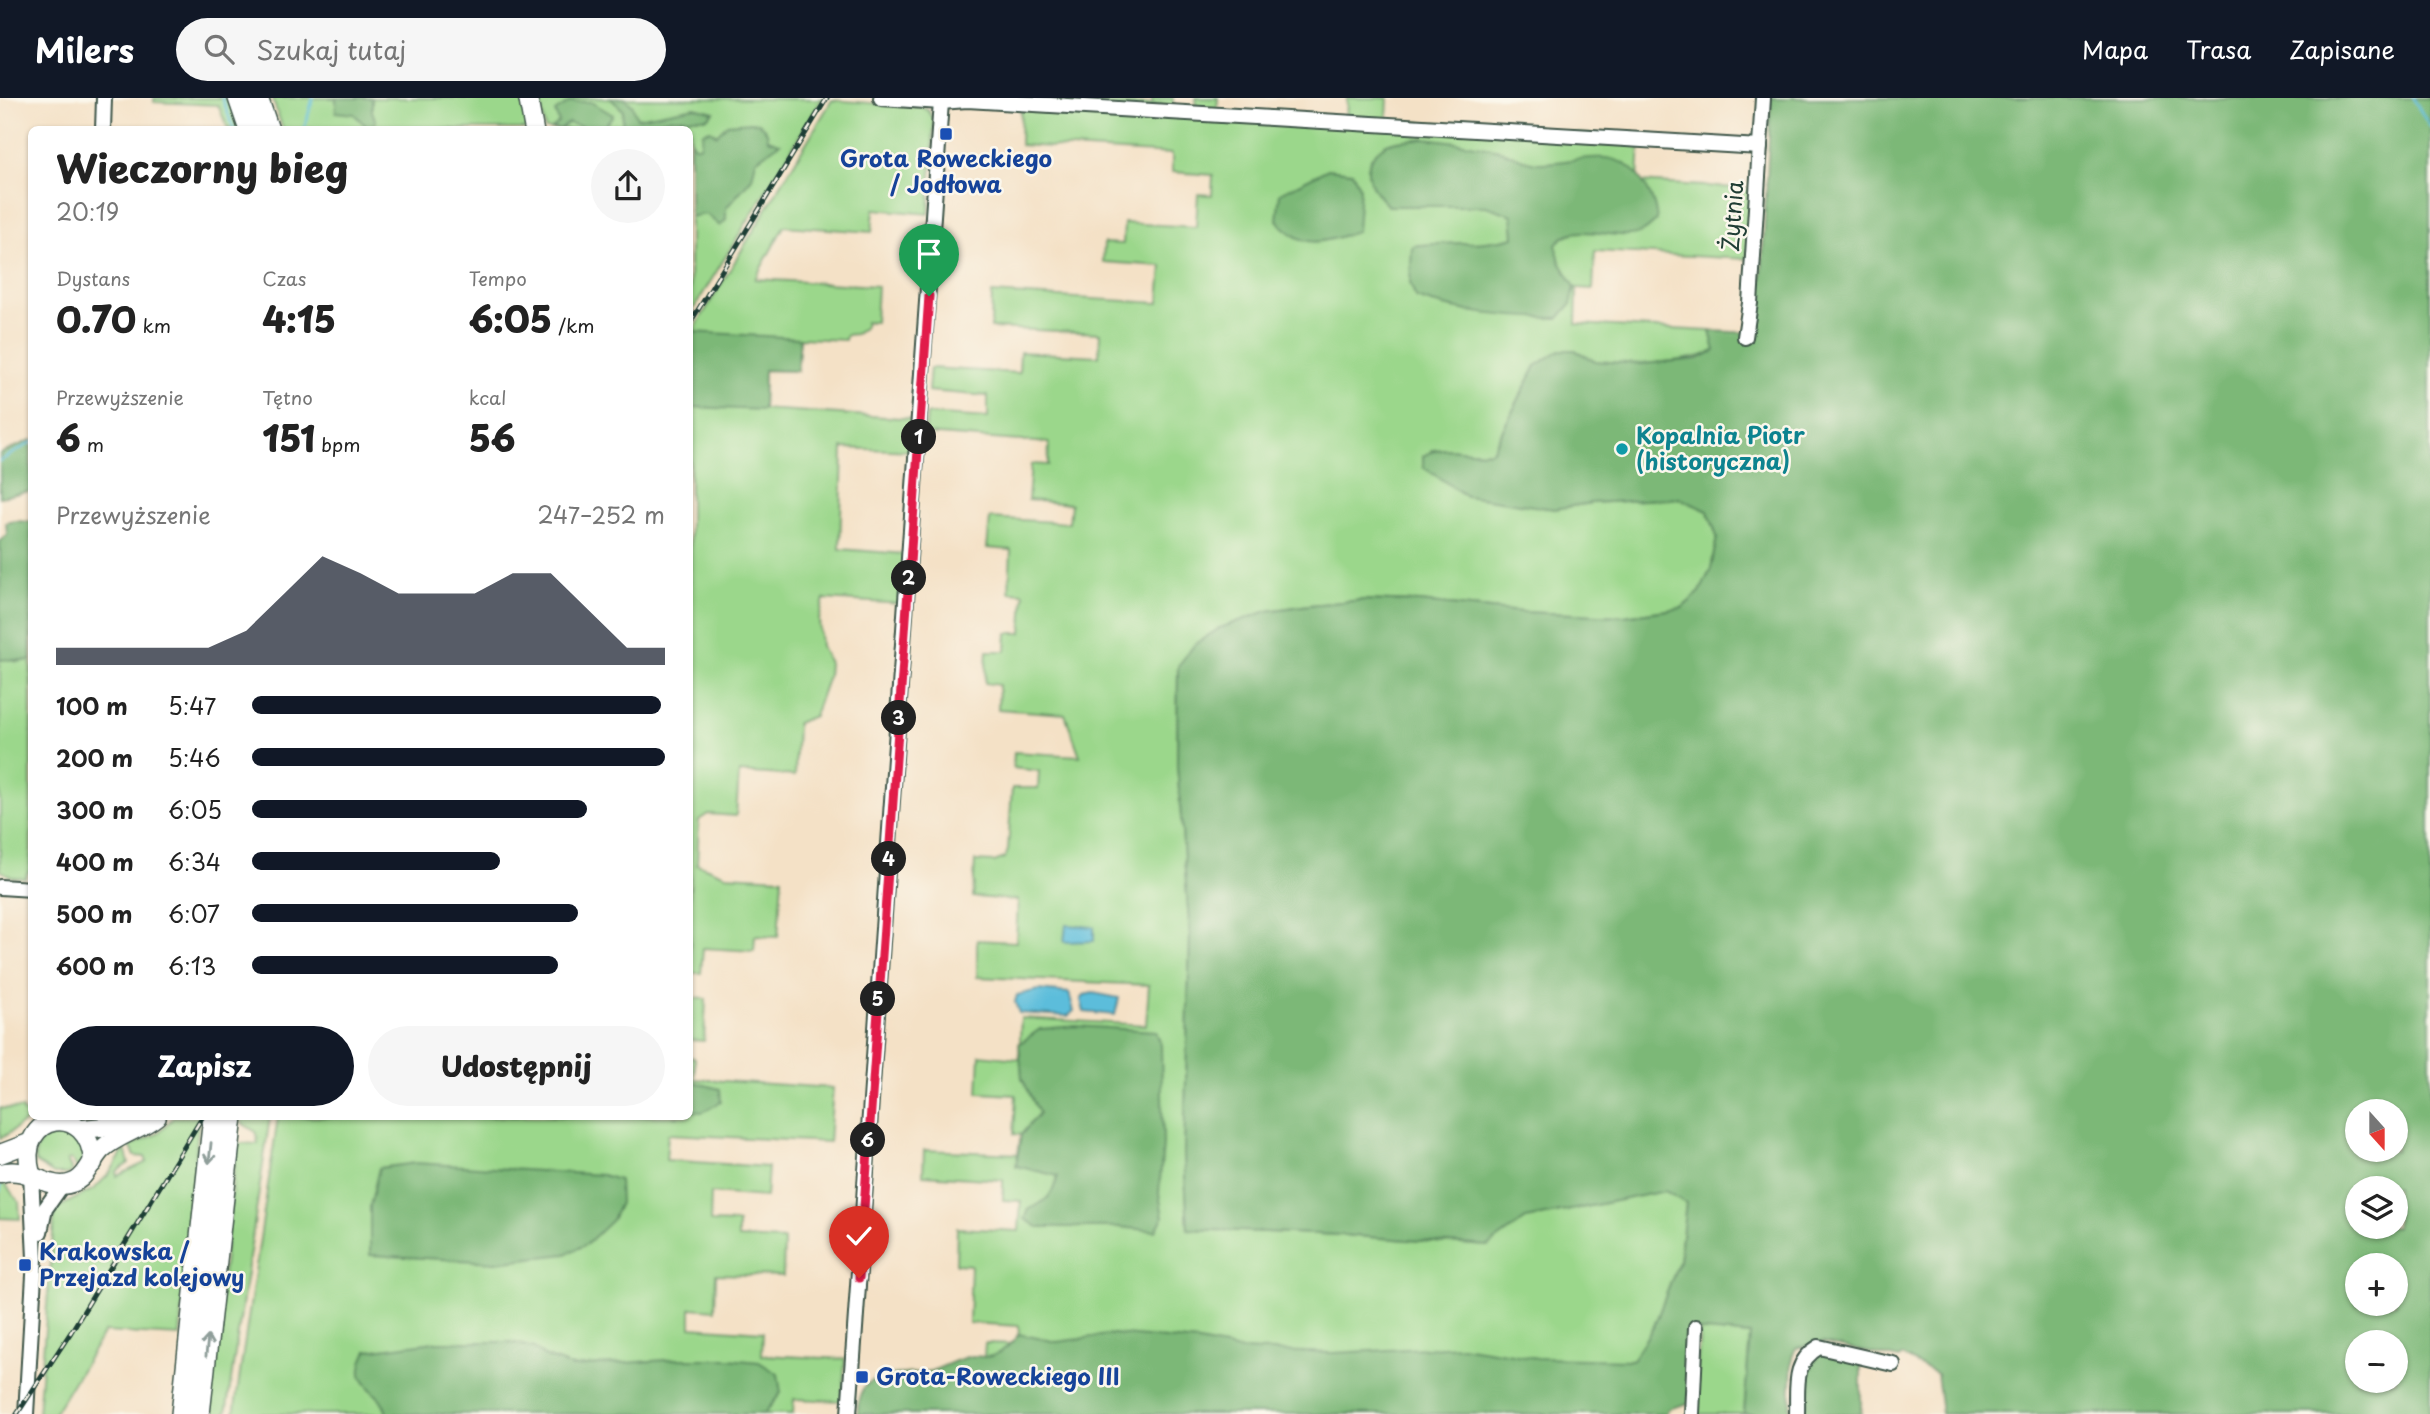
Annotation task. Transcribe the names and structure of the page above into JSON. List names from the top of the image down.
{
  "streets": {
    "street": ["Żytnia"]
  },
  "places": {
    "transit": ["Grota Roweckiego / Jodłowa", "Krakowska / Przejazd kolejowy", "Grota-Roweckiego III"],
    "other": ["Kopalnia Piotr (historyczna)"]
  },
  "north": "bottom",
  "page": {
    "header": "Milers",
    "search": "Szukaj tutaj",
    "nav": ["Mapa", "Trasa", "Zapisane"],
    "heading": ["Wieczorny bieg", "20:19"],
    "stats": [
      ["Dystans", "0.70 km"],
      ["Czas", "4:15"],
      ["Tempo", "6:05 /km"],
      ["Przewyższenie", "6 m"],
      ["Tętno", "151 bpm"],
      ["kcal", "56"]
    ],
    "pins": [
      "1",
      "2",
      "3",
      "4",
      "5",
      "6"
    ],
    "chart": ["Przewyższenie", "247–252 m"],
    "list": [
      {
        "name": "100 m",
        "note": "5:47"
      },
      {
        "name": "200 m",
        "note": "5:46"
      },
      {
        "name": "300 m",
        "note": "6:05"
      },
      {
        "name": "400 m",
        "note": "6:34"
      },
      {
        "name": "500 m",
        "note": "6:07"
      },
      {
        "name": "600 m",
        "note": "6:13"
      }
    ],
    "buttons": ["Zapisz", "Udostępnij"],
    "map_buttons": ["+", "−"]
  }
}
